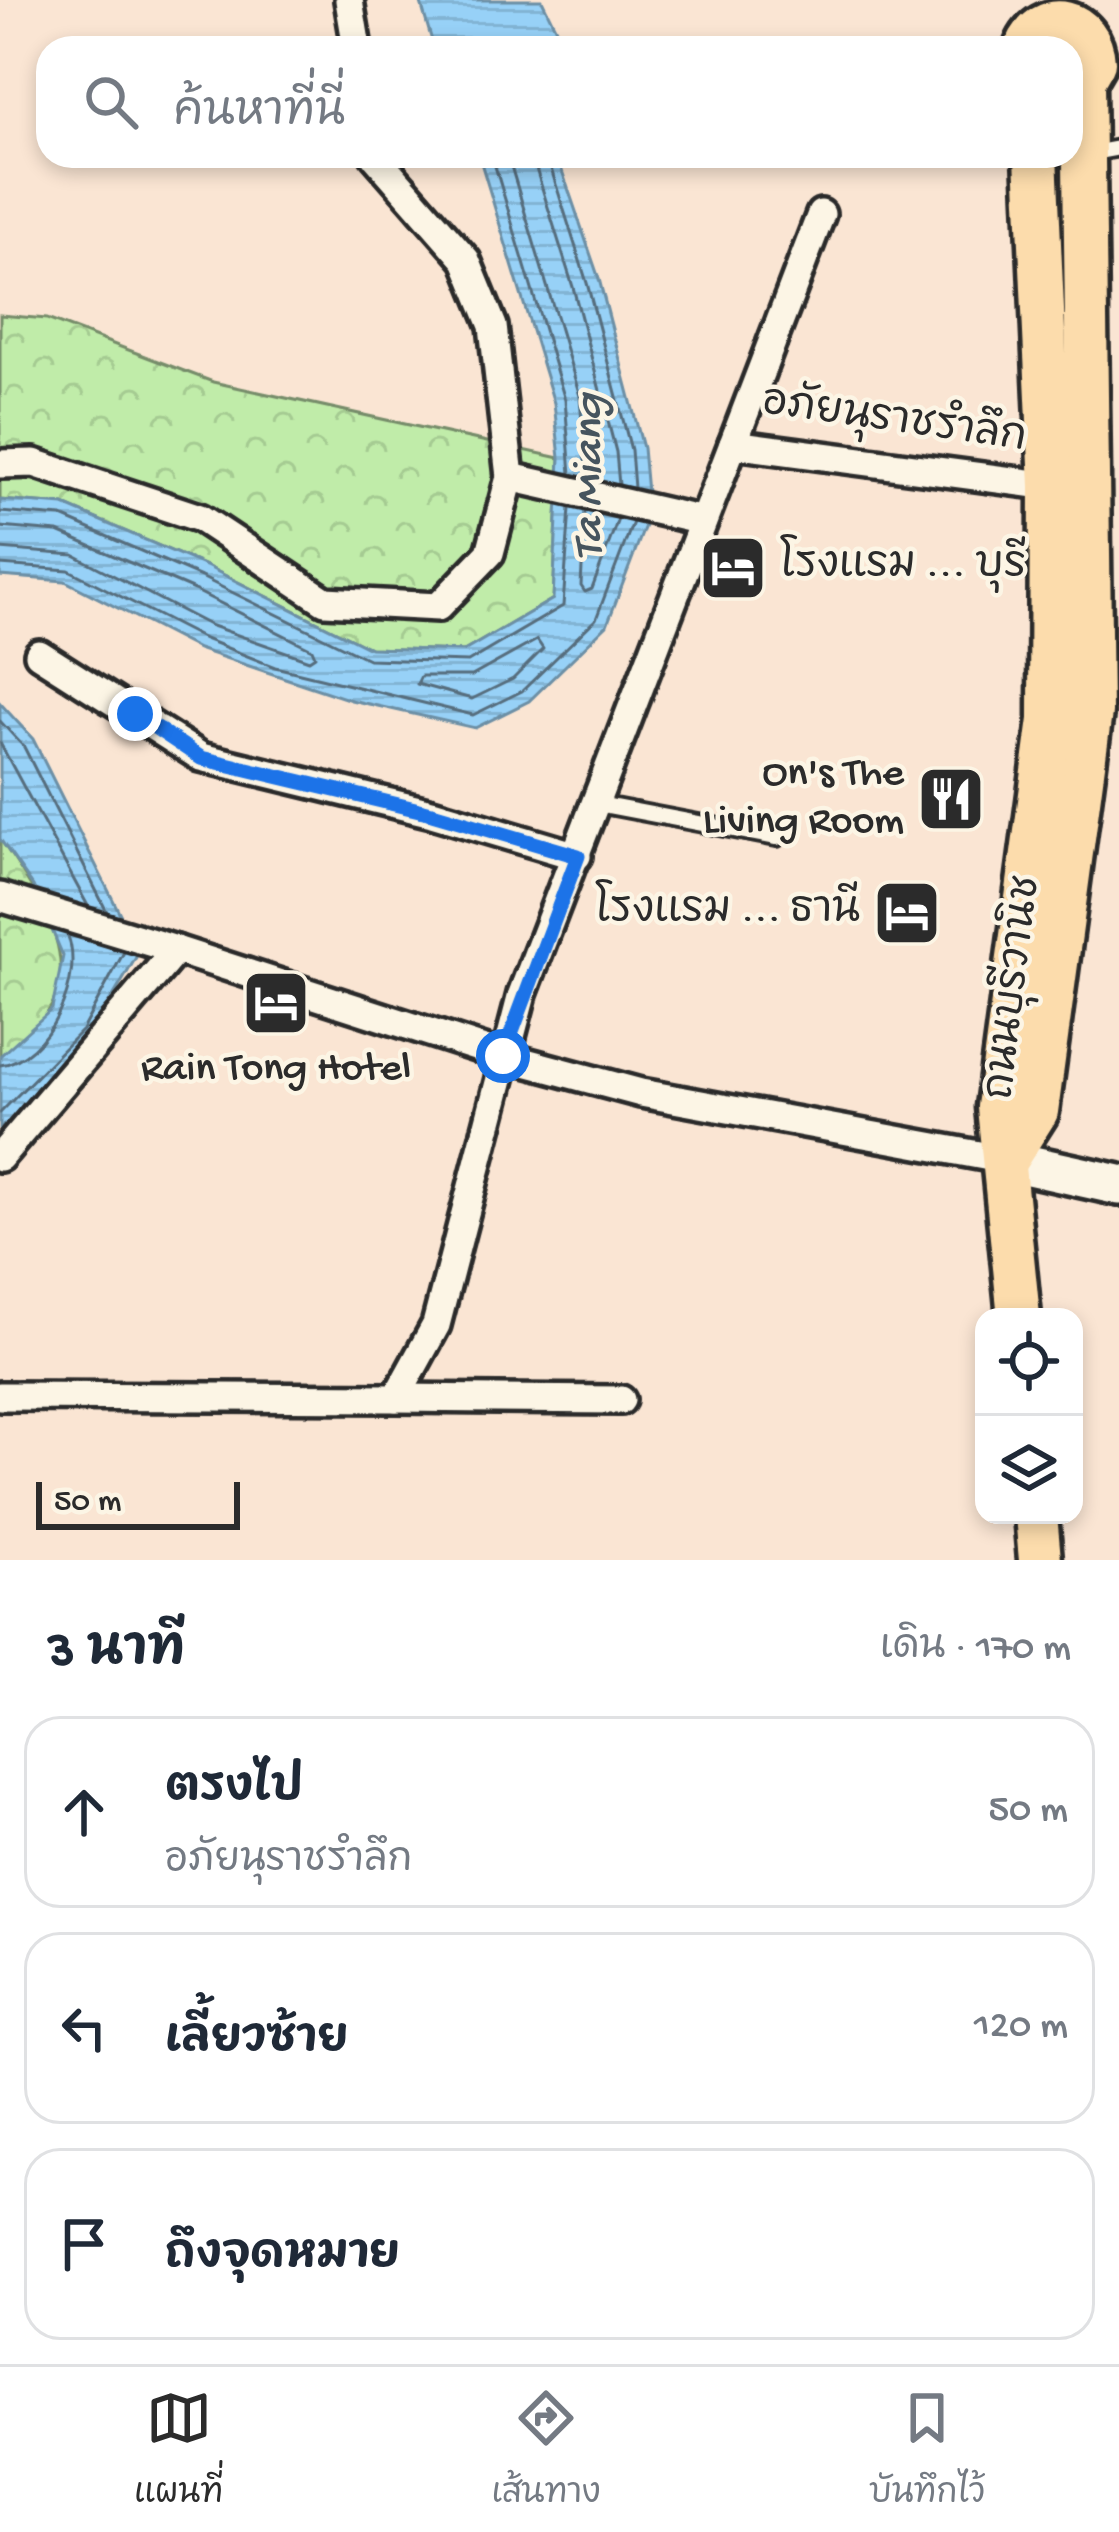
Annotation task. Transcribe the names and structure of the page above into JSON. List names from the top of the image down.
{
  "streets": {
    "main road": ["ถนนบุรีวานิช"],
    "street": ["อภัยนุราชรำลึก"]
  },
  "crossings": [
    ["อภัยนุราชรำลึก", "ถนนบุรีวานิช"]
  ],
  "water": ["Ta Miang"],
  "places": {
    "hotel": ["โรงแรม ... บุรี", "โรงแรม ... ธานี", "Rain Tong Hotel"],
    "restaurant": ["On's The Living Room"]
  },
  "scale_bar": "50 m",
  "page": {
    "search": "ค้นหาที่นี่",
    "scale": "50 m",
    "heading": ["3 นาที", "เดิน · 170 m"],
    "list": [
      ["ตรงไป", "อภัยนุราชรำลึก", "50 m"],
      ["เลี้ยวซ้าย", "120 m"],
      "ถึงจุดหมาย"
    ],
    "nav": ["แผนที่", "เส้นทาง", "บันทึกไว้"]
  }
}
